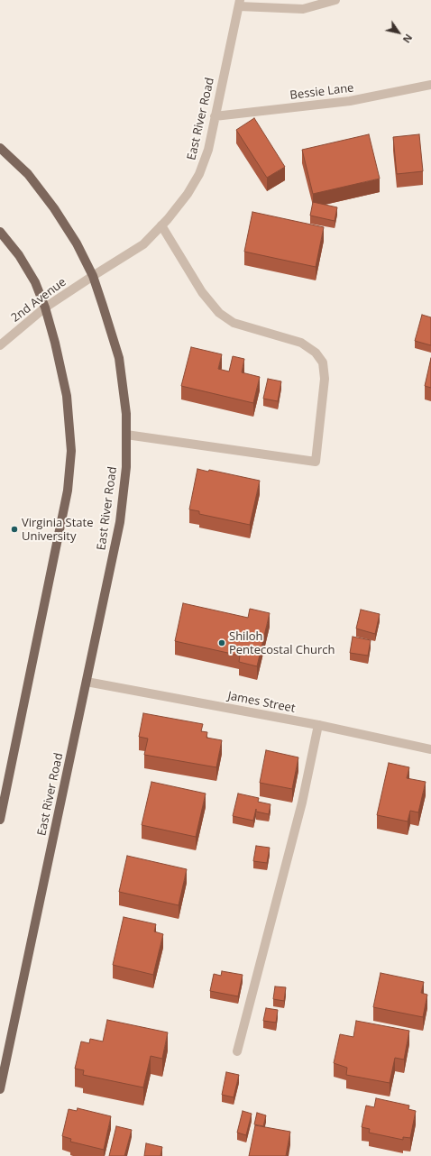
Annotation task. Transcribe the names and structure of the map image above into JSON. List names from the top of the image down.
{
  "streets": {
    "main road": ["East River Road"],
    "street": ["Bessie Lane", "2nd Avenue", "James Street"]
  },
  "crossings": [
    ["Bessie Lane", "East River Road"],
    ["East River Road", "2nd Avenue"],
    ["East River Road", "James Street"]
  ],
  "places": ["Virginia State University", "Shiloh Pentecostal Church"],
  "north": "bottom right"
}
